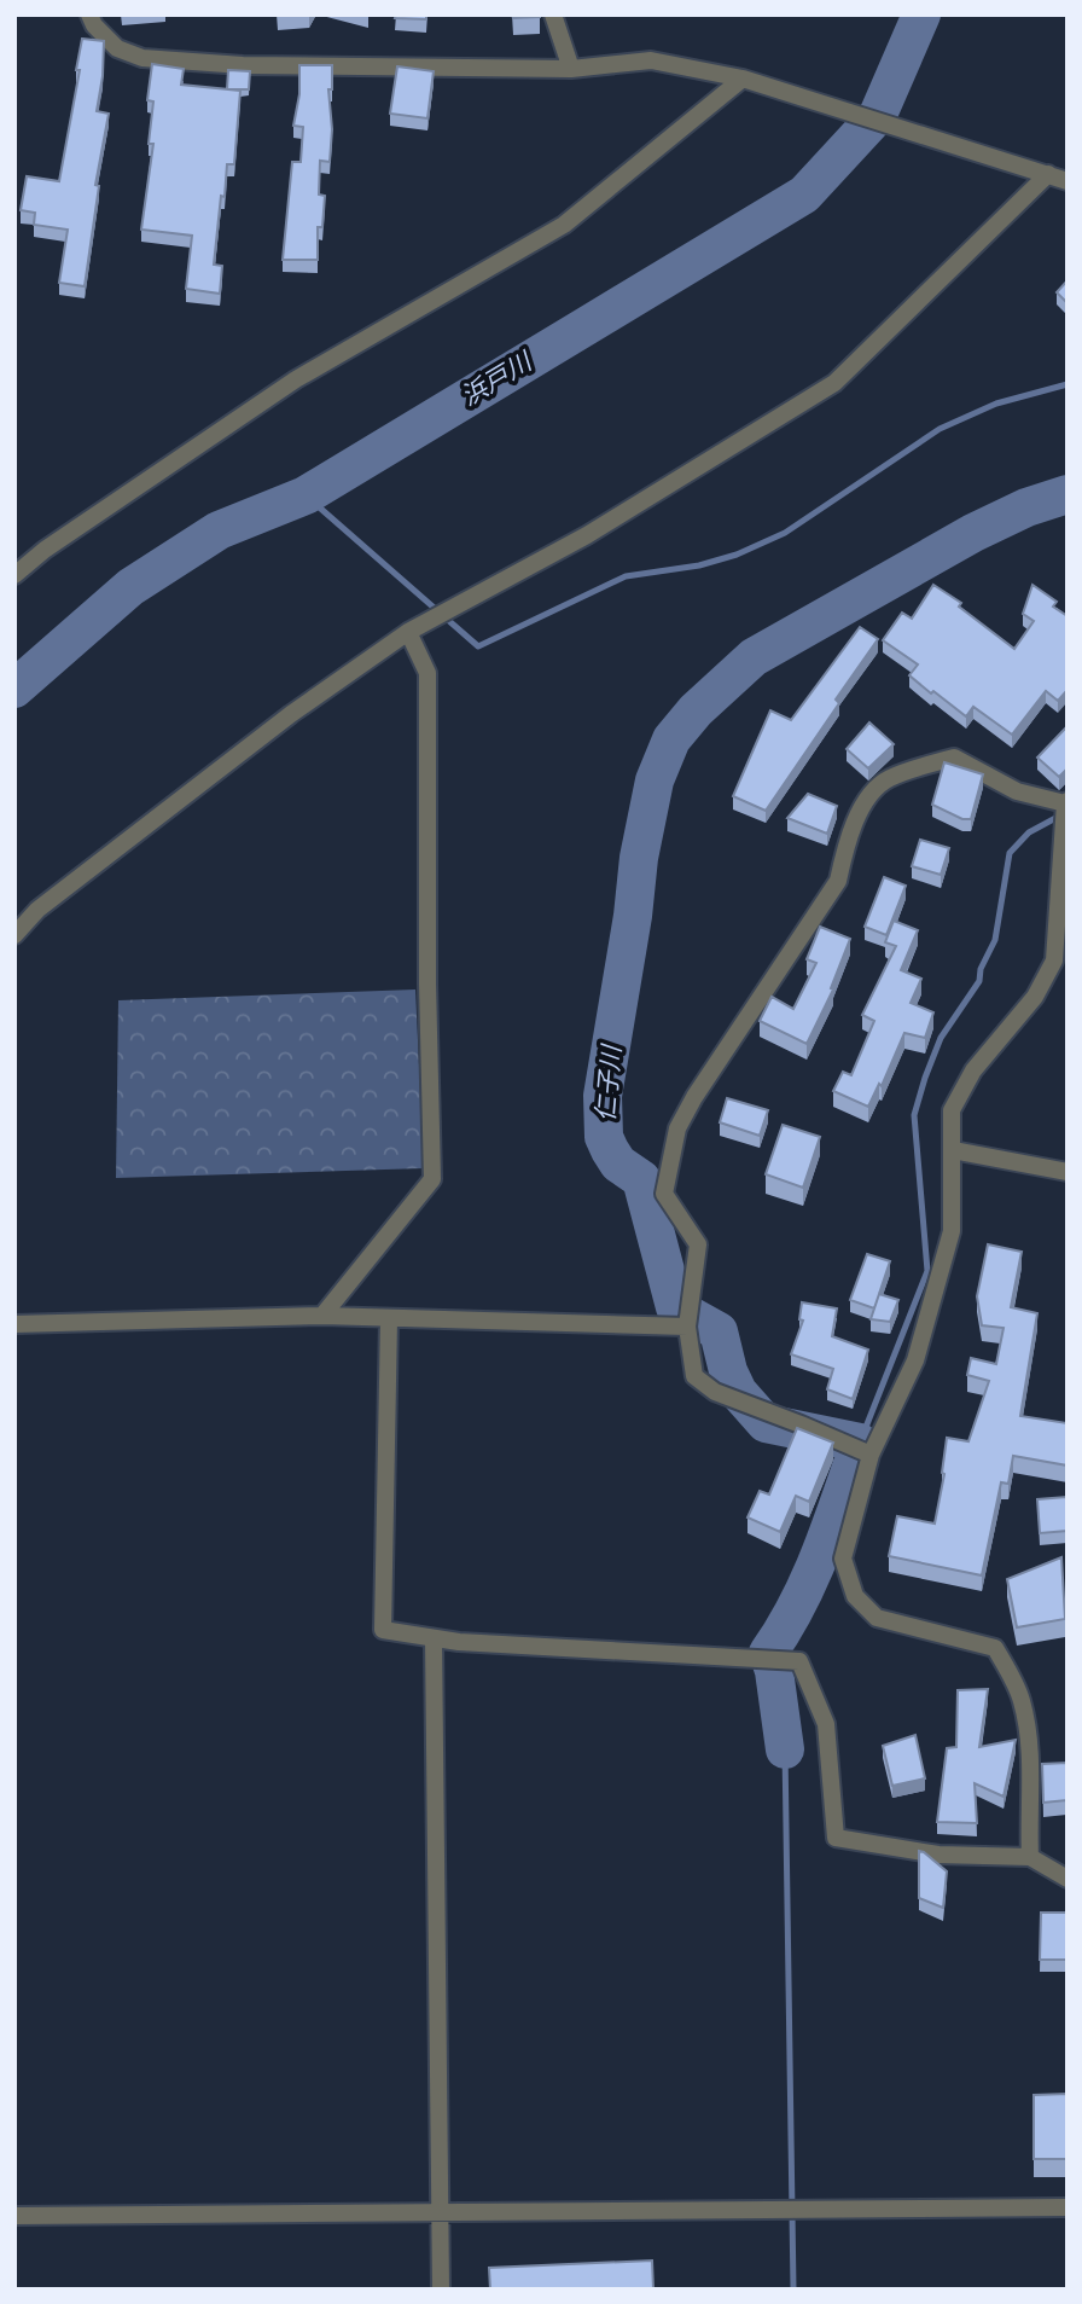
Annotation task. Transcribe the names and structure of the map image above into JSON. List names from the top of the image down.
{
  "water": ["浜戸川", "仁子川"]
}
